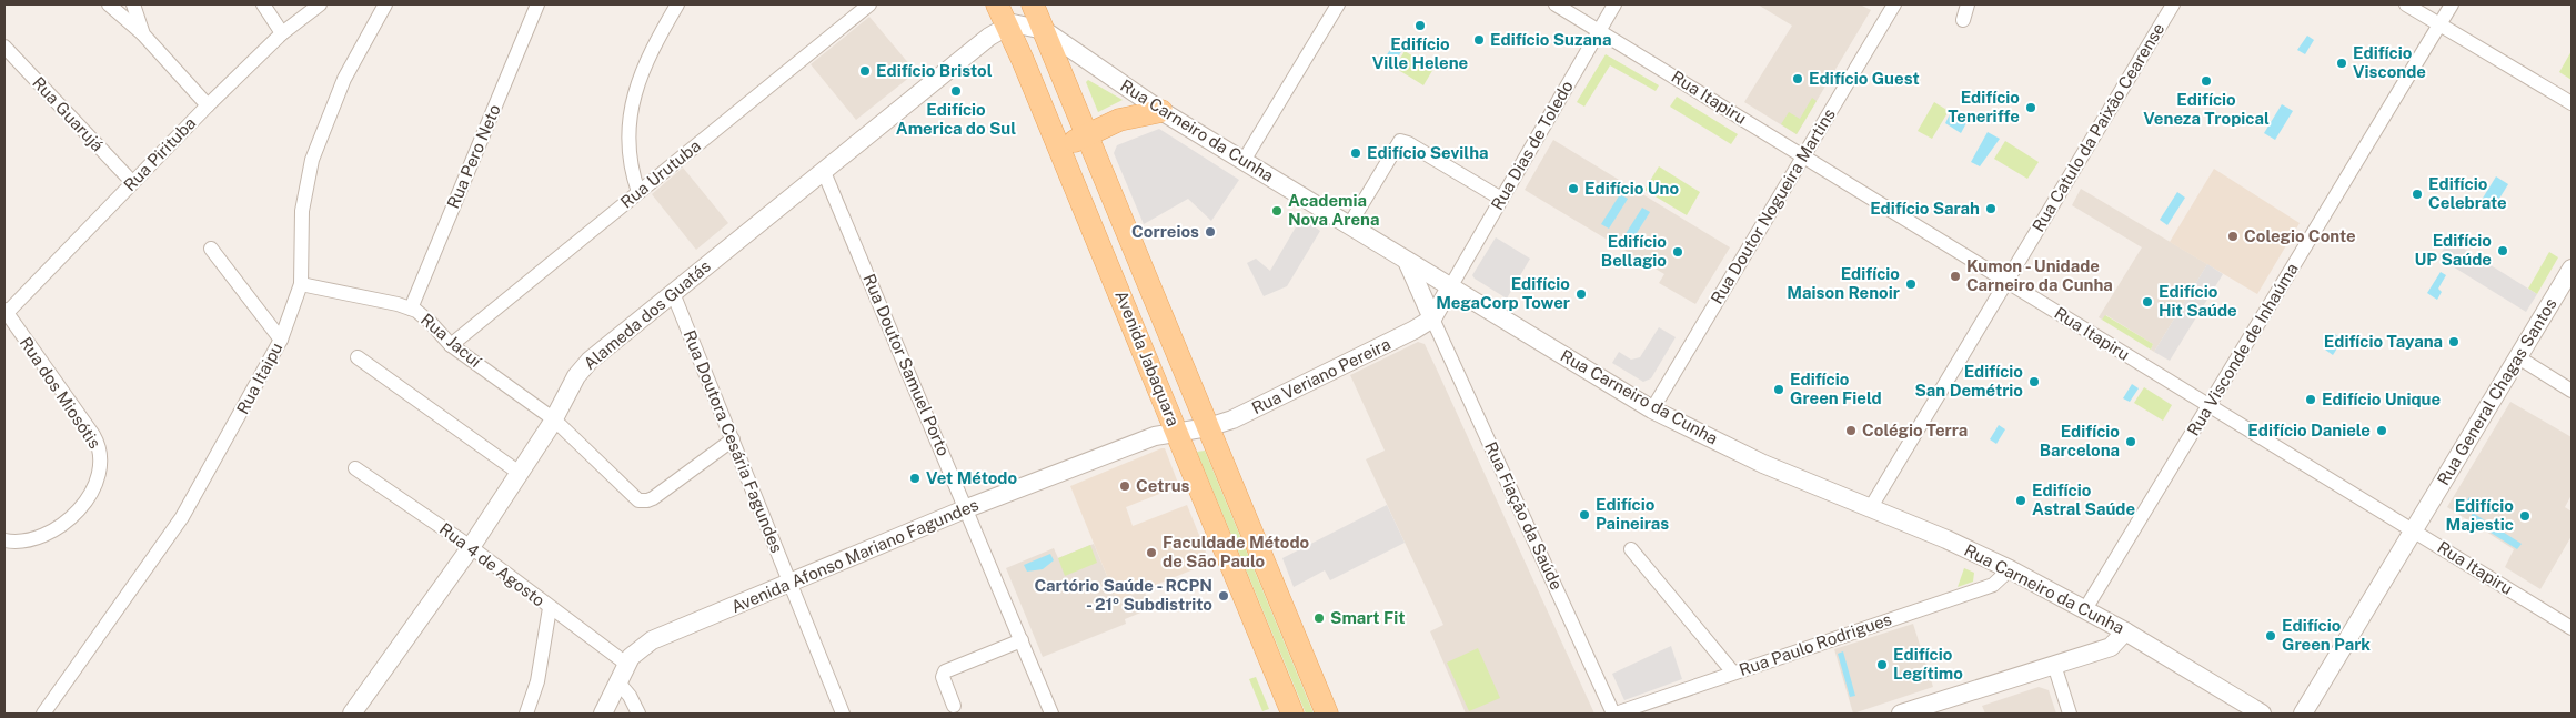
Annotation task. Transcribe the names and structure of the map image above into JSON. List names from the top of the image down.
{
  "streets": {
    "main road": ["Avenida Jabaquara"],
    "street": [
      "Rua Itapiru",
      "Rua Guarujá",
      "Rua Catulo da Paixão Cearense",
      "Rua Carneiro da Cunha",
      "Rua Dias de Toledo",
      "Rua Pirituba",
      "Rua Pero Neto",
      "Rua Urutuba",
      "Rua Doutor Nogueira Martins",
      "Alameda dos Guatás",
      "Rua Jacuí",
      "Rua Visconde de Inhaúma",
      "Rua Doutor Samuel Porto",
      "Rua Veriano Pereira",
      "Rua Itaipu",
      "Rua General Chagas Santos",
      "Rua dos Miosótis",
      "Rua Doutora Cesária Fagundes",
      "Rua Fiação da Saúde",
      "Avenida Afonso Mariano Fagundes",
      "Rua 4 de Agosto",
      "Rua Paulo Rodrigues"
    ]
  },
  "crossings": [
    ["Rua Itapiru", "Rua Catulo da Paixão Cearense"],
    ["Rua Itapiru", "Rua Dias de Toledo"],
    ["Rua Itapiru", "Rua Doutor Nogueira Martins"],
    ["Rua Itapiru", "Rua Visconde de Inhaúma"],
    ["Rua Itapiru", "Rua General Chagas Santos"],
    ["Rua Guarujá", "Rua Pirituba"],
    ["Rua Catulo da Paixão Cearense", "Rua Carneiro da Cunha"],
    ["Rua Carneiro da Cunha", "Rua Dias de Toledo"],
    ["Rua Carneiro da Cunha", "Rua Doutor Nogueira Martins"],
    ["Rua Carneiro da Cunha", "Rua Visconde de Inhaúma"],
    ["Rua Carneiro da Cunha", "Avenida Jabaquara"],
    ["Rua Carneiro da Cunha", "Rua Veriano Pereira"],
    ["Rua Carneiro da Cunha", "Rua Paulo Rodrigues"],
    ["Rua Pirituba", "Rua dos Miosótis"],
    ["Rua Pero Neto", "Rua Jacuí"],
    ["Rua Urutuba", "Rua Jacuí"],
    ["Alameda dos Guatás", "Rua Jacuí"],
    ["Alameda dos Guatás", "Avenida Jabaquara"],
    ["Alameda dos Guatás", "Rua Doutor Samuel Porto"],
    ["Alameda dos Guatás", "Rua Doutora Cesária Fagundes"],
    ["Alameda dos Guatás", "Rua 4 de Agosto"],
    ["Rua Jacuí", "Rua Itaipu"],
    ["Rua Jacuí", "Rua Doutora Cesária Fagundes"],
    ["Avenida Jabaquara", "Rua Veriano Pereira"],
    ["Avenida Jabaquara", "Avenida Afonso Mariano Fagundes"],
    ["Rua Doutor Samuel Porto", "Avenida Afonso Mariano Fagundes"],
    ["Rua Veriano Pereira", "Rua Fiação da Saúde"],
    ["Rua Veriano Pereira", "Avenida Afonso Mariano Fagundes"],
    ["Rua Doutora Cesária Fagundes", "Avenida Afonso Mariano Fagundes"],
    ["Rua Fiação da Saúde", "Rua Paulo Rodrigues"],
    ["Avenida Afonso Mariano Fagundes", "Rua 4 de Agosto"]
  ],
  "places": [
    "Edifício Ville Helene",
    "Edifício Suzana",
    "Edifício Visconde",
    "Edifício Bristol",
    "Edifício Guest",
    "Edifício Veneza Tropical",
    "Edifício America do Sul",
    "Edifício Teneriffe",
    "Edifício Sevilha",
    "Edifício Uno",
    "Edifício Celebrate",
    "Edifício Sarah",
    "Academia Nova Arena",
    "Correios",
    "Colegio Conte",
    "Edifício UP Saúde",
    "Edifício Bellagio",
    "Kumon - Unidade Carneiro da Cunha",
    "Edifício Maison Renoir",
    "Edifício MegaCorp Tower",
    "Edifício Hit Saúde",
    "Edifício Tayana",
    "Edifício San Demétrio",
    "Edifício Green Field",
    "Edifício Unique",
    "Colégio Terra",
    "Edifício Daniele",
    "Edifício Barcelona",
    "Vet Método",
    "Cetrus",
    "Edifício Astral Saúde",
    "Edifício Paineiras",
    "Edifício Majestic",
    "Faculdade Método de São Paulo",
    "Cartório Saúde - RCPN - 21º Subdistrito",
    "Smart Fit",
    "Edifício Green Park",
    "Edifício Legítimo"
  ]
}
